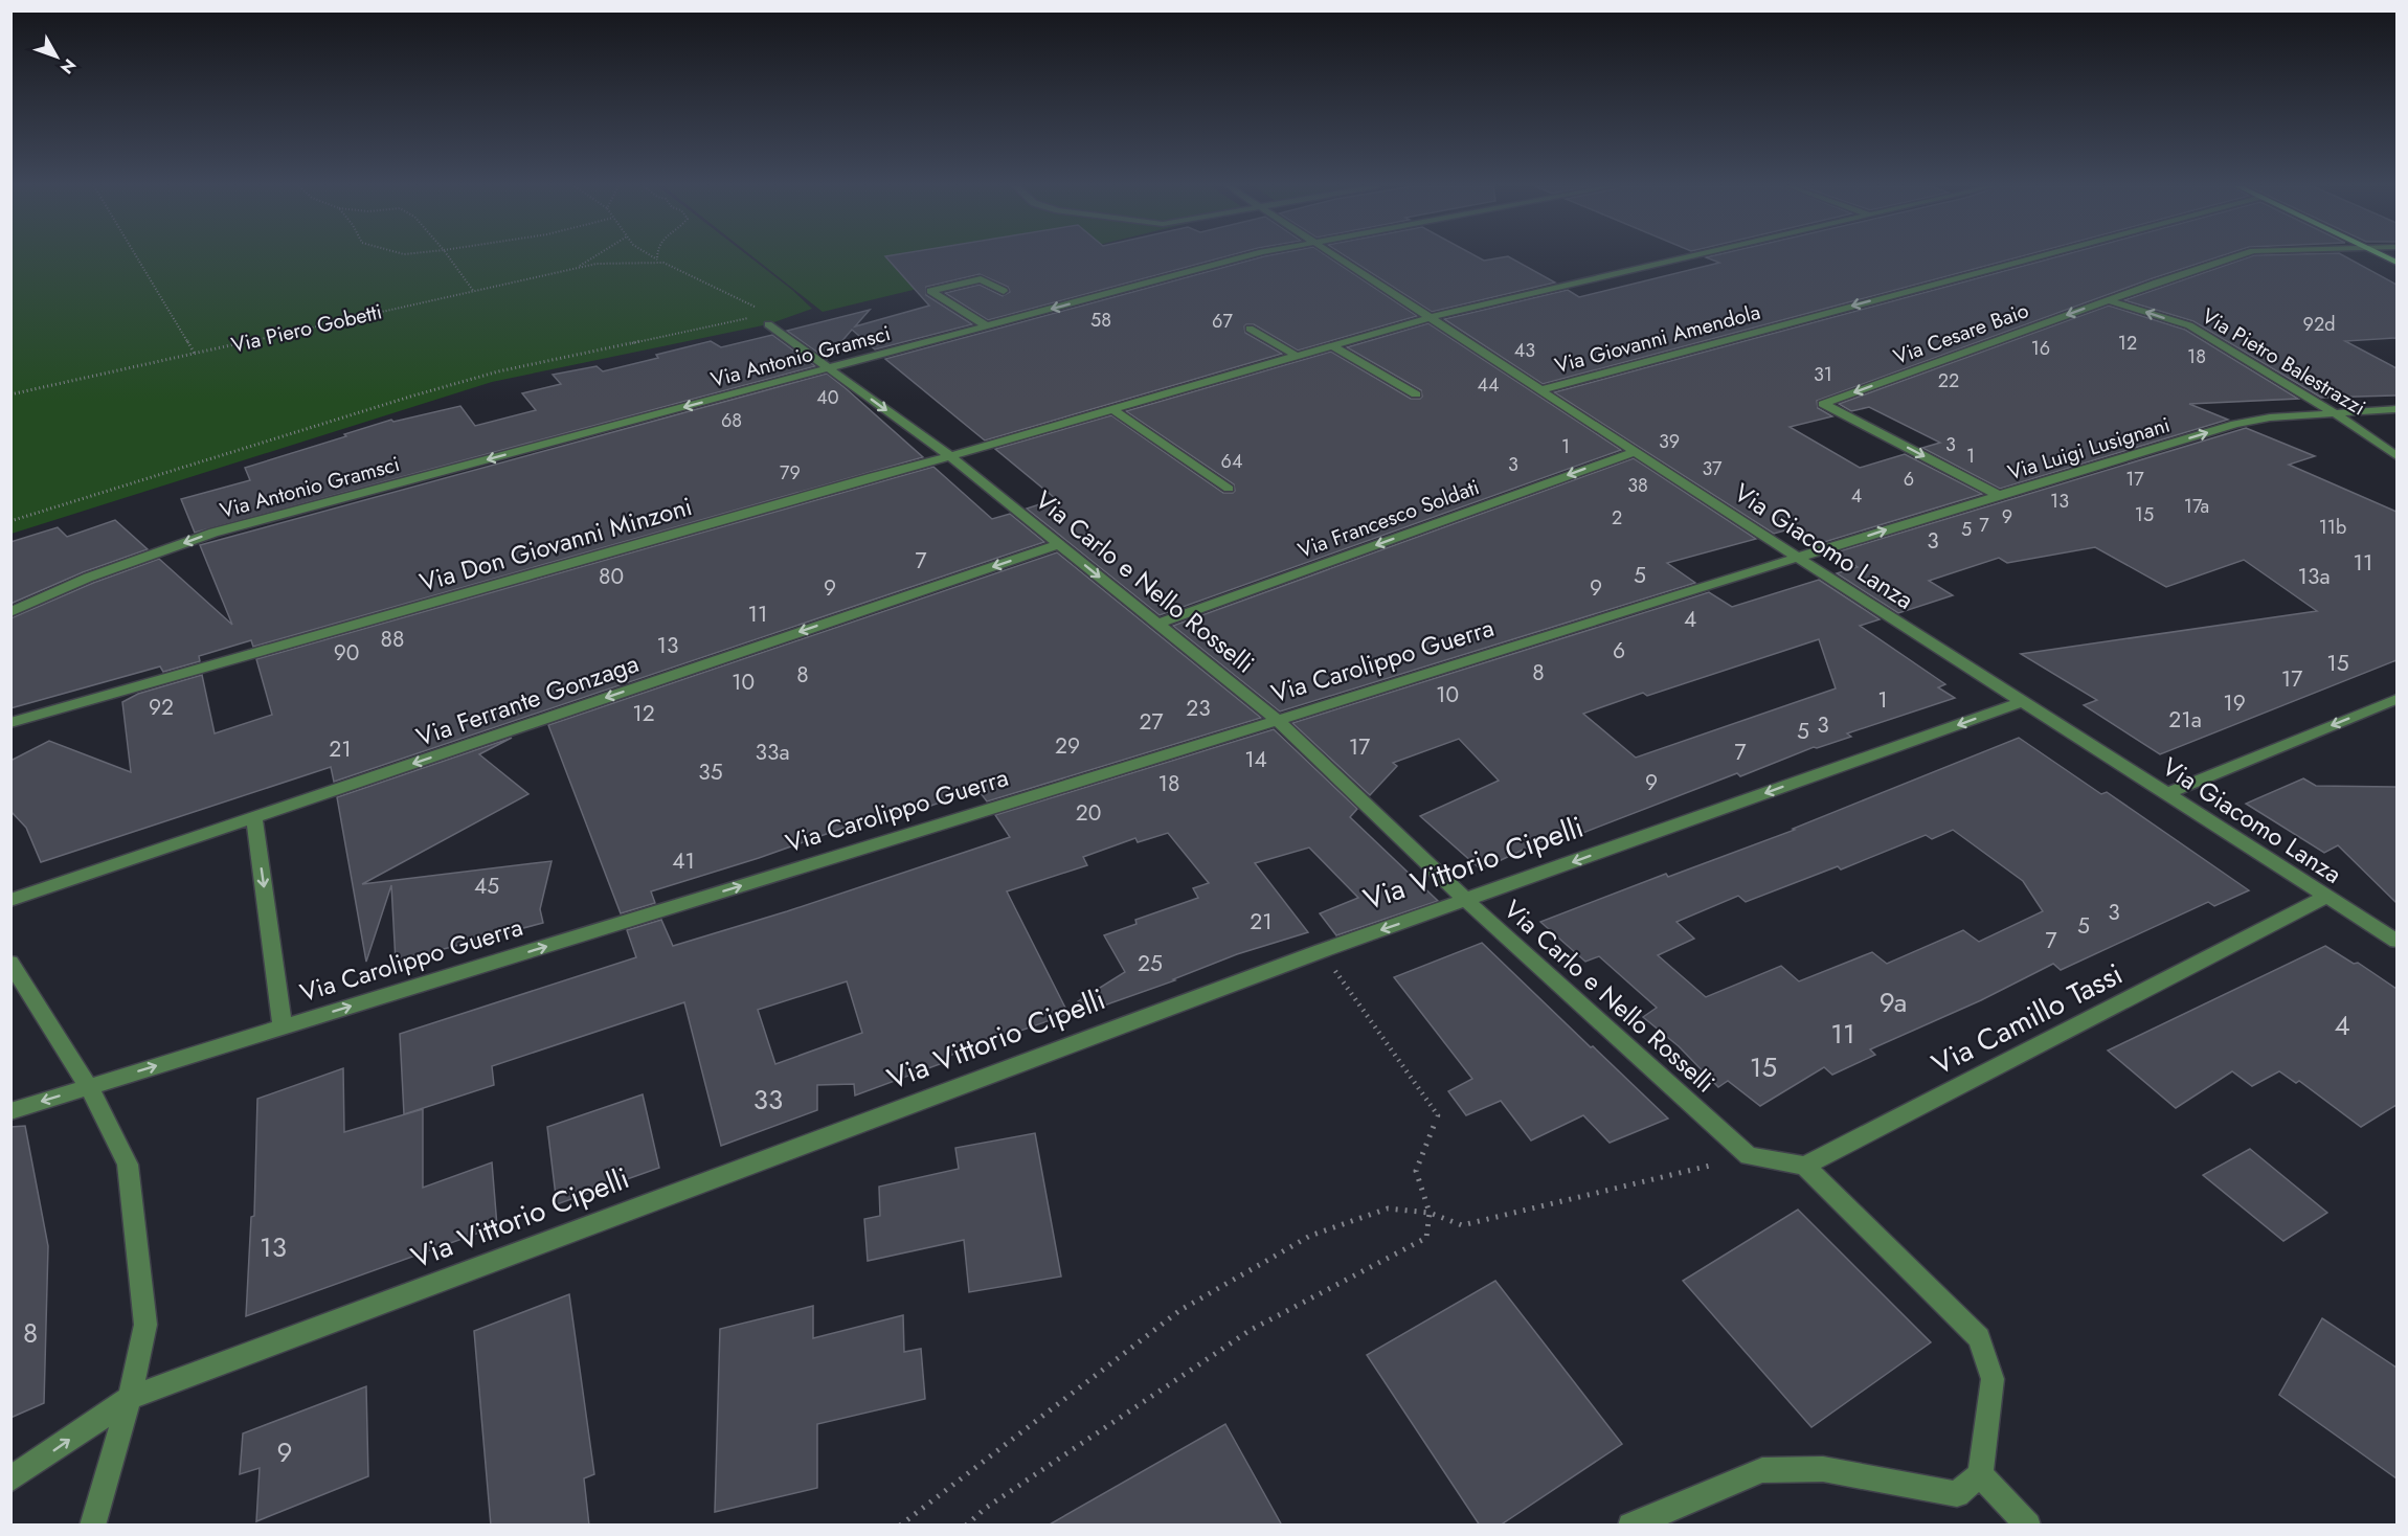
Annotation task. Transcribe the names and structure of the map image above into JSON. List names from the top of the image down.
{
  "streets": {
    "street": [
      "Via Cesare Baio",
      "Via Giovanni Amendola",
      "Via Antonio Gramsci",
      "Via Pietro Balestrazzi",
      "Via Luigi Lusignani",
      "Via Francesco Soldati",
      "Via Don Giovanni Minzoni",
      "Via Giacomo Lanza",
      "Via Carlo e Nello Rosselli",
      "Via Carolippo Guerra",
      "Via Ferrante Gonzaga",
      "Via Vittorio Cipelli",
      "Via Camillo Tassi"
    ],
    "path": ["Via Piero Gobetti"]
  },
  "crossings": [
    ["Via Piero Gobetti", "Via Carlo e Nello Rosselli"],
    ["Via Cesare Baio", "Via Pietro Balestrazzi"],
    ["Via Cesare Baio", "Via Luigi Lusignani"],
    ["Via Giovanni Amendola", "Via Giacomo Lanza"],
    ["Via Antonio Gramsci", "Via Carlo e Nello Rosselli"],
    ["Via Pietro Balestrazzi", "Via Luigi Lusignani"],
    ["Via Luigi Lusignani", "Via Giacomo Lanza"],
    ["Via Luigi Lusignani", "Via Carolippo Guerra"],
    ["Via Francesco Soldati", "Via Giacomo Lanza"],
    ["Via Francesco Soldati", "Via Carlo e Nello Rosselli"],
    ["Via Don Giovanni Minzoni", "Via Giacomo Lanza"],
    ["Via Don Giovanni Minzoni", "Via Carlo e Nello Rosselli"],
    ["Via Giacomo Lanza", "Via Carolippo Guerra"],
    ["Via Giacomo Lanza", "Via Vittorio Cipelli"],
    ["Via Giacomo Lanza", "Via Camillo Tassi"],
    ["Via Carlo e Nello Rosselli", "Via Carolippo Guerra"],
    ["Via Carlo e Nello Rosselli", "Via Ferrante Gonzaga"],
    ["Via Carlo e Nello Rosselli", "Via Vittorio Cipelli"]
  ],
  "one_way": [
    "Via Giovanni Amendola",
    "Via Antonio Gramsci",
    "Via Pietro Balestrazzi",
    "Via Luigi Lusignani",
    "Via Francesco Soldati",
    "Via Carolippo Guerra",
    "Via Ferrante Gonzaga"
  ],
  "house_numbers": [
    "58",
    "67",
    "92d",
    "12",
    "16",
    "43",
    "18",
    "31",
    "22",
    "44",
    "40",
    "68",
    "39",
    "3",
    "1",
    "1",
    "64",
    "3",
    "37",
    "79",
    "6",
    "17",
    "38",
    "4",
    "13",
    "17a",
    "15",
    "9",
    "2",
    "7",
    "11b",
    "5",
    "3",
    "7",
    "11",
    "5",
    "80",
    "13a",
    "9",
    "9",
    "11",
    "4",
    "88",
    "13",
    "6",
    "90",
    "15",
    "8",
    "8",
    "17",
    "10",
    "10",
    "1",
    "19",
    "92",
    "23",
    "12",
    "21a",
    "27",
    "3",
    "5",
    "29",
    "17",
    "21",
    "33a",
    "7",
    "14",
    "35",
    "9",
    "18",
    "20",
    "41",
    "45",
    "3",
    "21",
    "5",
    "7",
    "25",
    "9a",
    "4",
    "11",
    "15",
    "33",
    "13",
    "8",
    "9"
  ],
  "north": "bottom right"
}
